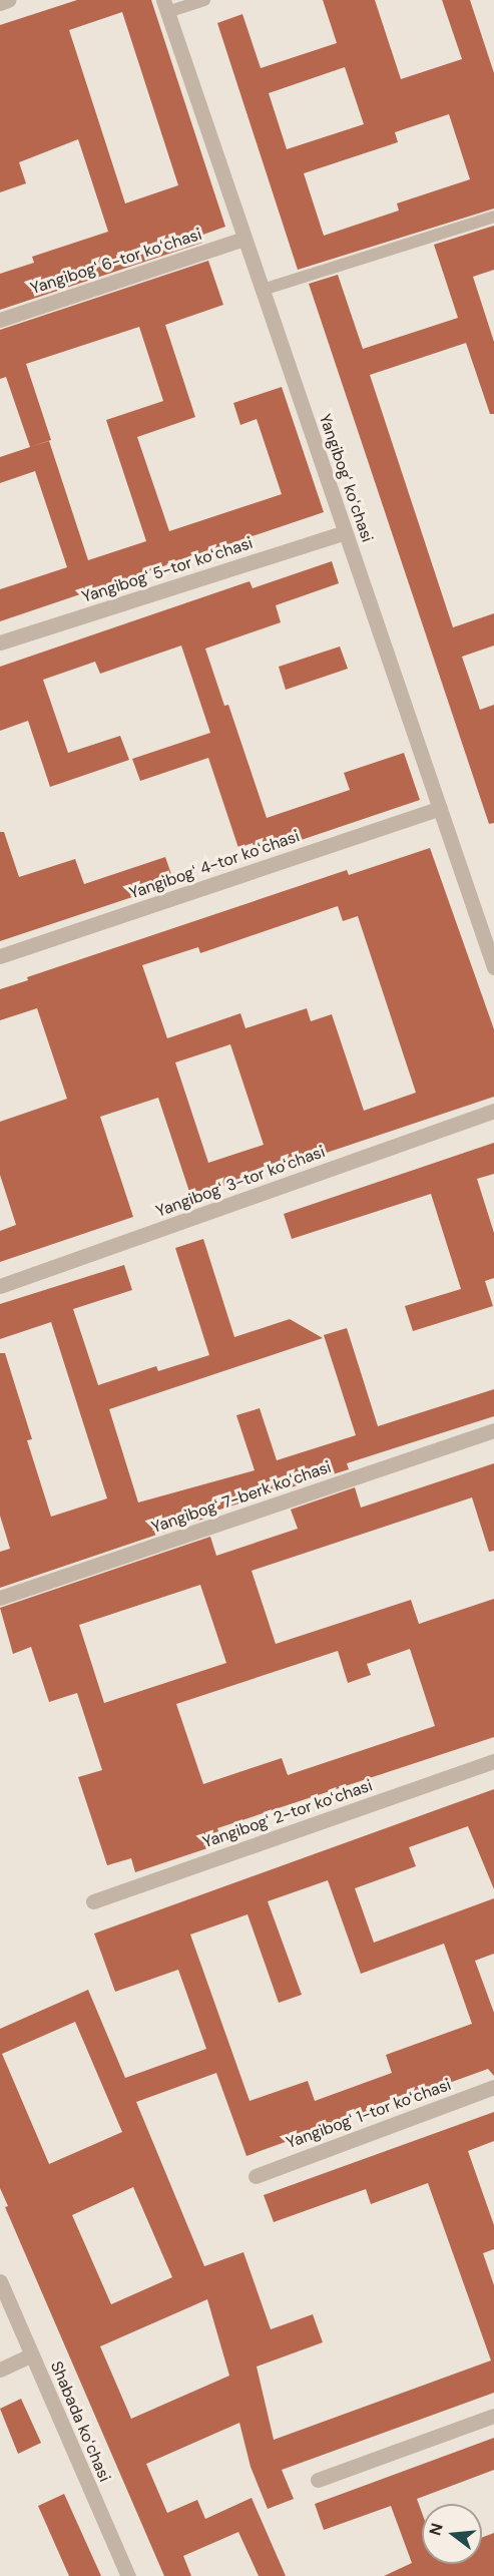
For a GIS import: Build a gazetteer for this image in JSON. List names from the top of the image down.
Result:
{
  "streets": {
    "street": [
      "Yangibogʻ 6-tor koʻchasi",
      "Yangibogʻ koʻchasi",
      "Yangibogʻ 5-tor koʻchasi",
      "Yangibogʻ 4-tor koʻchasi",
      "Yangibogʻ 3-tor koʻchasi",
      "Yangibogʻ 7-berk koʻchasi",
      "Yangibogʻ 2-tor koʻchasi",
      "Yangibogʻ 1-tor koʻchasi",
      "Shabada koʻchasi"
    ]
  },
  "crossings": [
    ["Yangibogʻ 6-tor koʻchasi", "Yangibogʻ koʻchasi"],
    ["Yangibogʻ koʻchasi", "Yangibogʻ 5-tor koʻchasi"],
    ["Yangibogʻ koʻchasi", "Yangibogʻ 4-tor koʻchasi"]
  ],
  "north": "left"
}
